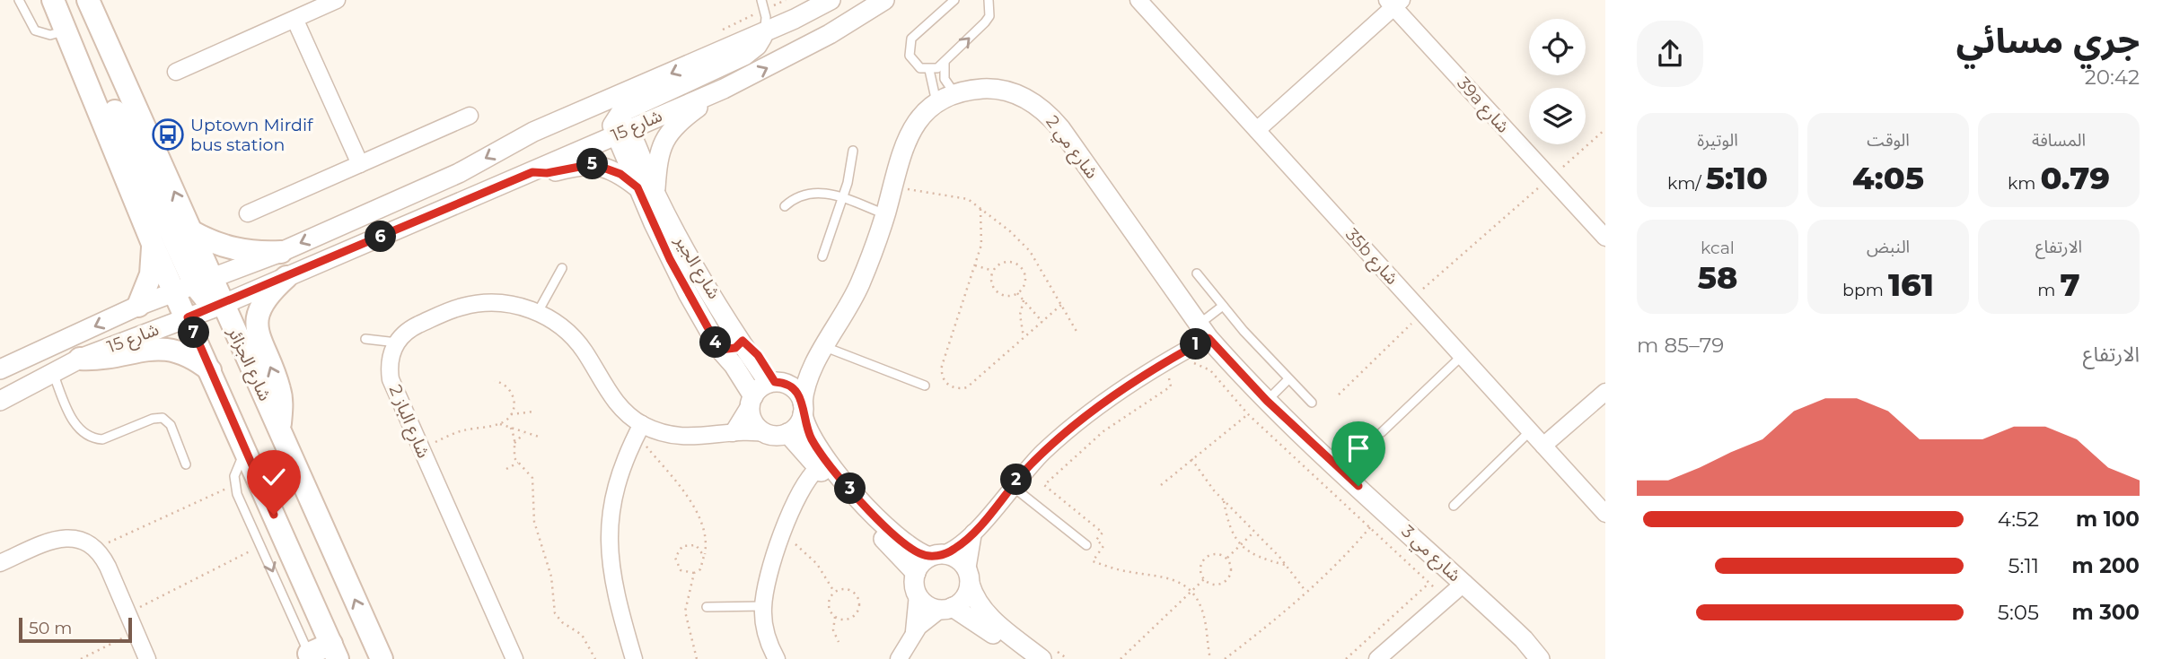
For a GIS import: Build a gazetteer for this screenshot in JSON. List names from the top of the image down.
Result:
{
  "streets": {
    "main road": ["شارع الجزائر"],
    "street": [
      "39a شارع",
      "شارع 15",
      "شارع مي 2",
      "35b شارع",
      "شارع الجير",
      "شارع الباز 2",
      "شارع مي 3"
    ]
  },
  "crossings": [
    ["شارع 15", "شارع الجير"],
    ["شارع 15", "شارع الجزائر"],
    ["شارع مي 2", "شارع الجير"],
    ["شارع مي 2", "شارع مي 3"]
  ],
  "places": {
    "bus stop": ["Uptown Mirdif bus station"]
  },
  "scale_bar": "50 m",
  "page": {
    "heading": ["جري مسائي", "20:42"],
    "stats": [
      ["المسافة", "0.79 km"],
      ["الوقت", "4:05"],
      ["الوتيرة", "5:10 /km"],
      ["الارتفاع", "7 m"],
      ["النبض", "161 bpm"],
      ["kcal", "58"]
    ],
    "pins": [
      "5",
      "6",
      "7",
      "4",
      "1",
      "2",
      "3"
    ],
    "chart": ["الارتفاع", "79–85 m"],
    "list": [
      {
        "name": "100 m",
        "note": "4:52"
      },
      {
        "name": "200 m",
        "note": "5:11"
      },
      {
        "name": "300 m",
        "note": "5:05"
      }
    ],
    "scale": "50 m"
  }
}
